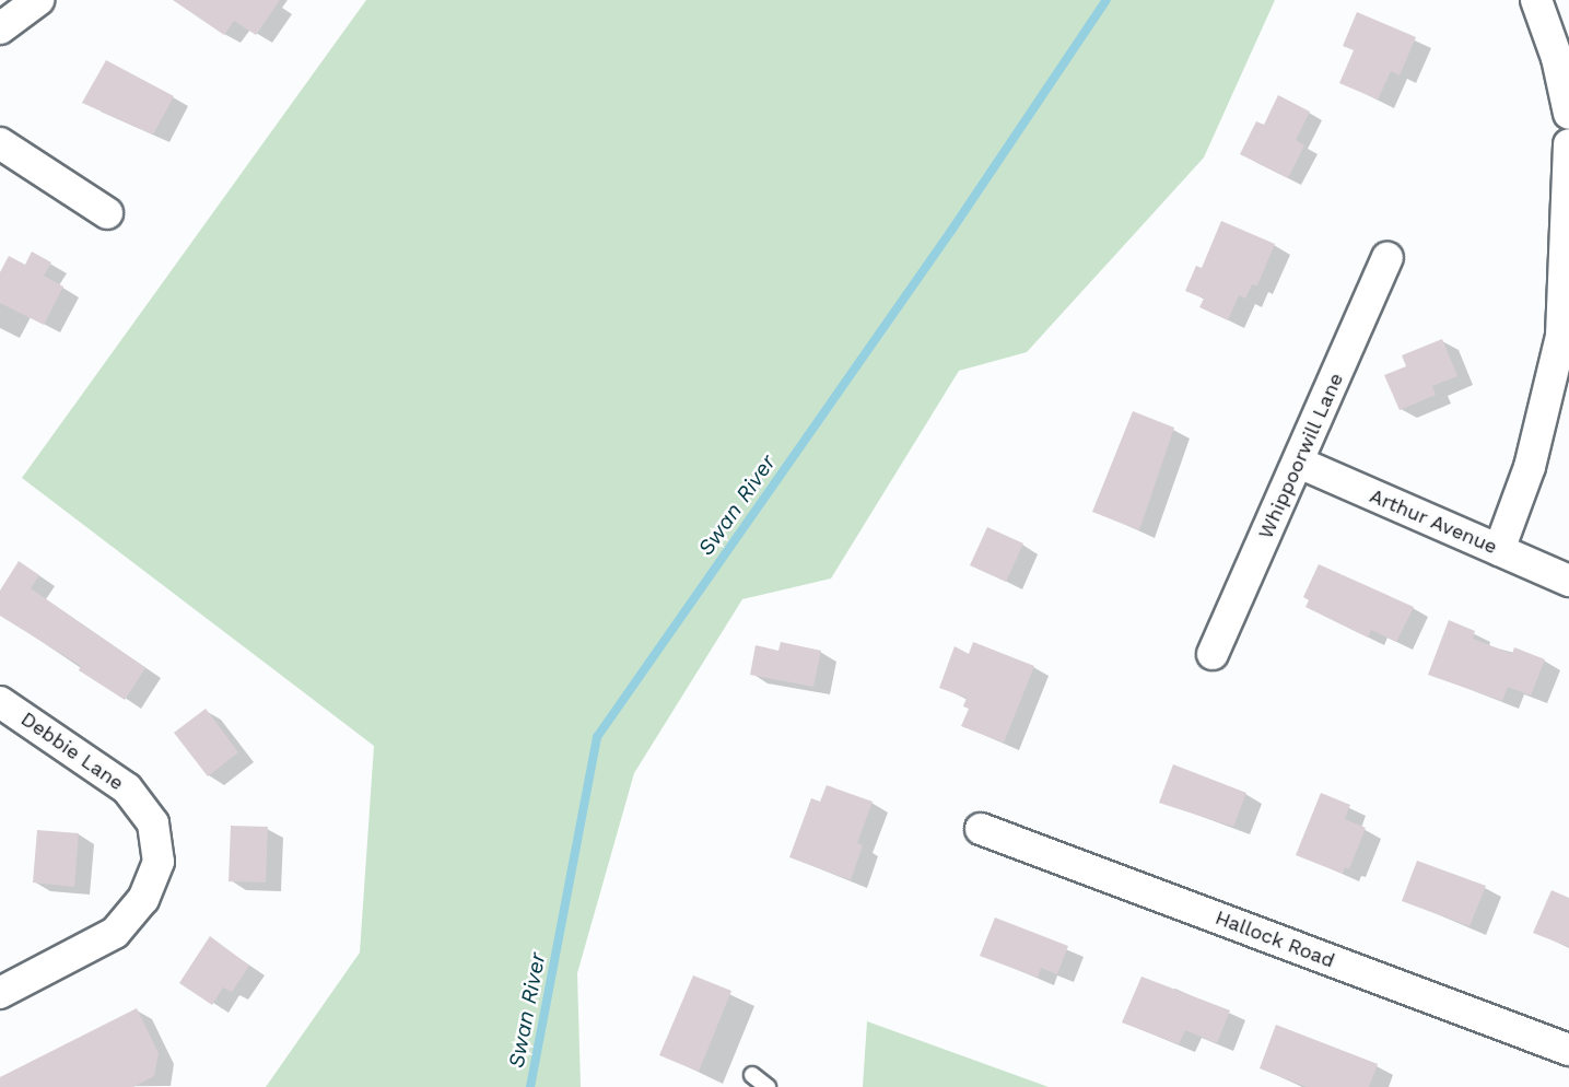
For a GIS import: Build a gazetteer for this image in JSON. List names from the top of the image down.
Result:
{
  "streets": {
    "street": [
      "Whippoorwill Lane",
      "Arthur Avenue",
      "Debbie Lane",
      "Hallock Road"
    ]
  },
  "crossings": [
    ["Whippoorwill Lane", "Arthur Avenue"]
  ],
  "water": ["Swan River"]
}
